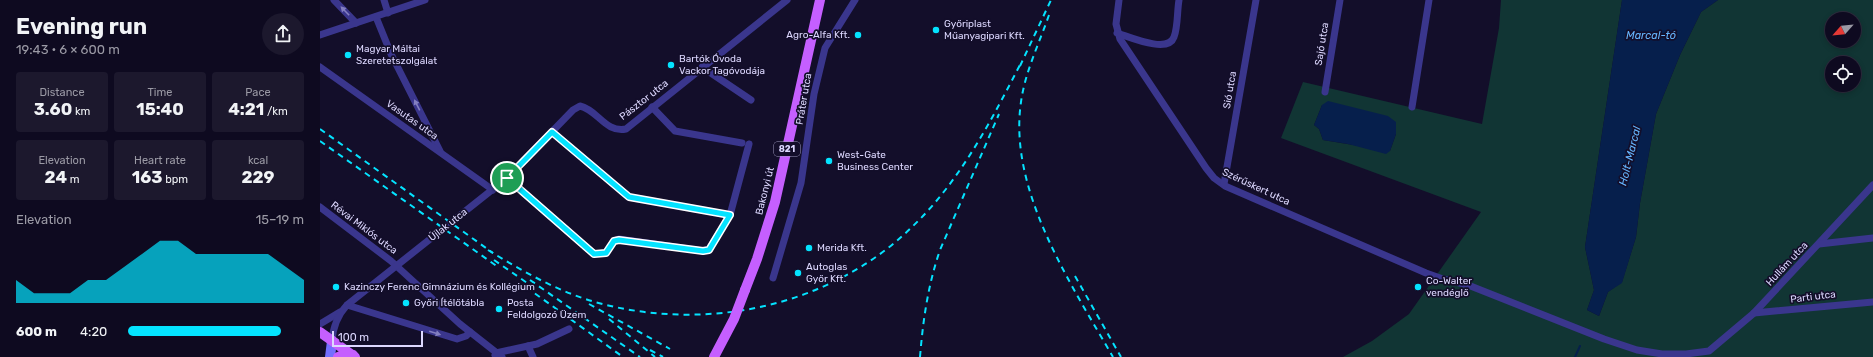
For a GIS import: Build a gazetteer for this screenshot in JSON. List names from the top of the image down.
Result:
{
  "streets": {
    "main road": ["821", "Bakonyi út"],
    "street": [
      "Sajó utca",
      "Sió utca",
      "Práter utca",
      "Pásztor utca",
      "Vasutas utca",
      "Szérűskert utca",
      "Újlak utca",
      "Révai Miklós utca",
      "Hullám utca",
      "Parti utca"
    ]
  },
  "crossings": [
    ["Sió utca", "Szérűskert utca"],
    ["Pásztor utca", "Újlak utca"],
    ["Vasutas utca", "Újlak utca"],
    ["Szérűskert utca", "Hullám utca"],
    ["Újlak utca", "Révai Miklós utca"],
    ["Hullám utca", "Parti utca"]
  ],
  "water": ["Marcal-tó", "Holt-Marcal"],
  "places": [
    "Győriplast Műanyagipari Kft.",
    "Agro-Alfa Kft.",
    "Magyar Máltai Szeretetszolgálat",
    "Bartók Óvoda Vackor Tagóvodája",
    "West-Gate Business Center",
    "Merida Kft.",
    "Autoglas Győr Kft.",
    "Kazinczy Ferenc Gimnázium és Kollégium",
    "Co-Walter vendéglő",
    "Győri Ítélőtábla",
    "Posta Feldolgozó Üzem"
  ],
  "scale_bar": "100 m",
  "north": "bottom left",
  "page": {
    "heading": ["Evening run", "19:43 · 6 × 600 m"],
    "stats": [
      ["Distance", "3.60 km"],
      ["Time", "15:40"],
      ["Pace", "4:21 /km"],
      ["Elevation", "24 m"],
      ["Heart rate", "163 bpm"],
      ["kcal", "229"]
    ],
    "chart": ["Elevation", "15–19 m"],
    "list": [
      {
        "name": "600 m",
        "note": "4:20"
      }
    ],
    "scale": "100 m"
  }
}
